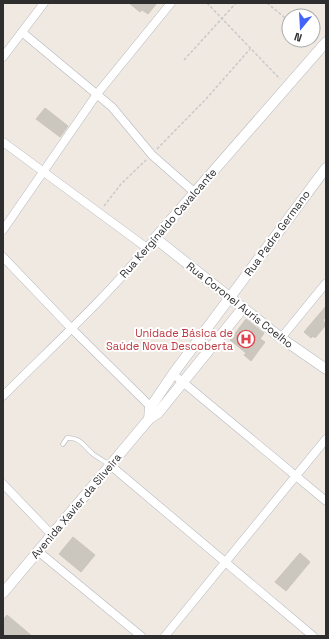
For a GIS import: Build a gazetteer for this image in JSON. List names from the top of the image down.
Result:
{
  "streets": {
    "street": [
      "Rua Kerginaldo Cavalcante",
      "Rua Padre Germano",
      "Rua Coronel Auris Coelho",
      "Avenida Xavier da Silveira"
    ]
  },
  "crossings": [
    ["Rua Kerginaldo Cavalcante", "Rua Coronel Auris Coelho"],
    ["Rua Padre Germano", "Rua Coronel Auris Coelho"],
    ["Rua Padre Germano", "Avenida Xavier da Silveira"],
    ["Rua Coronel Auris Coelho", "Avenida Xavier da Silveira"]
  ],
  "places": {
    "hospital": ["Unidade Básica de Saúde Nova Descoberta"]
  },
  "north": "bottom"
}
